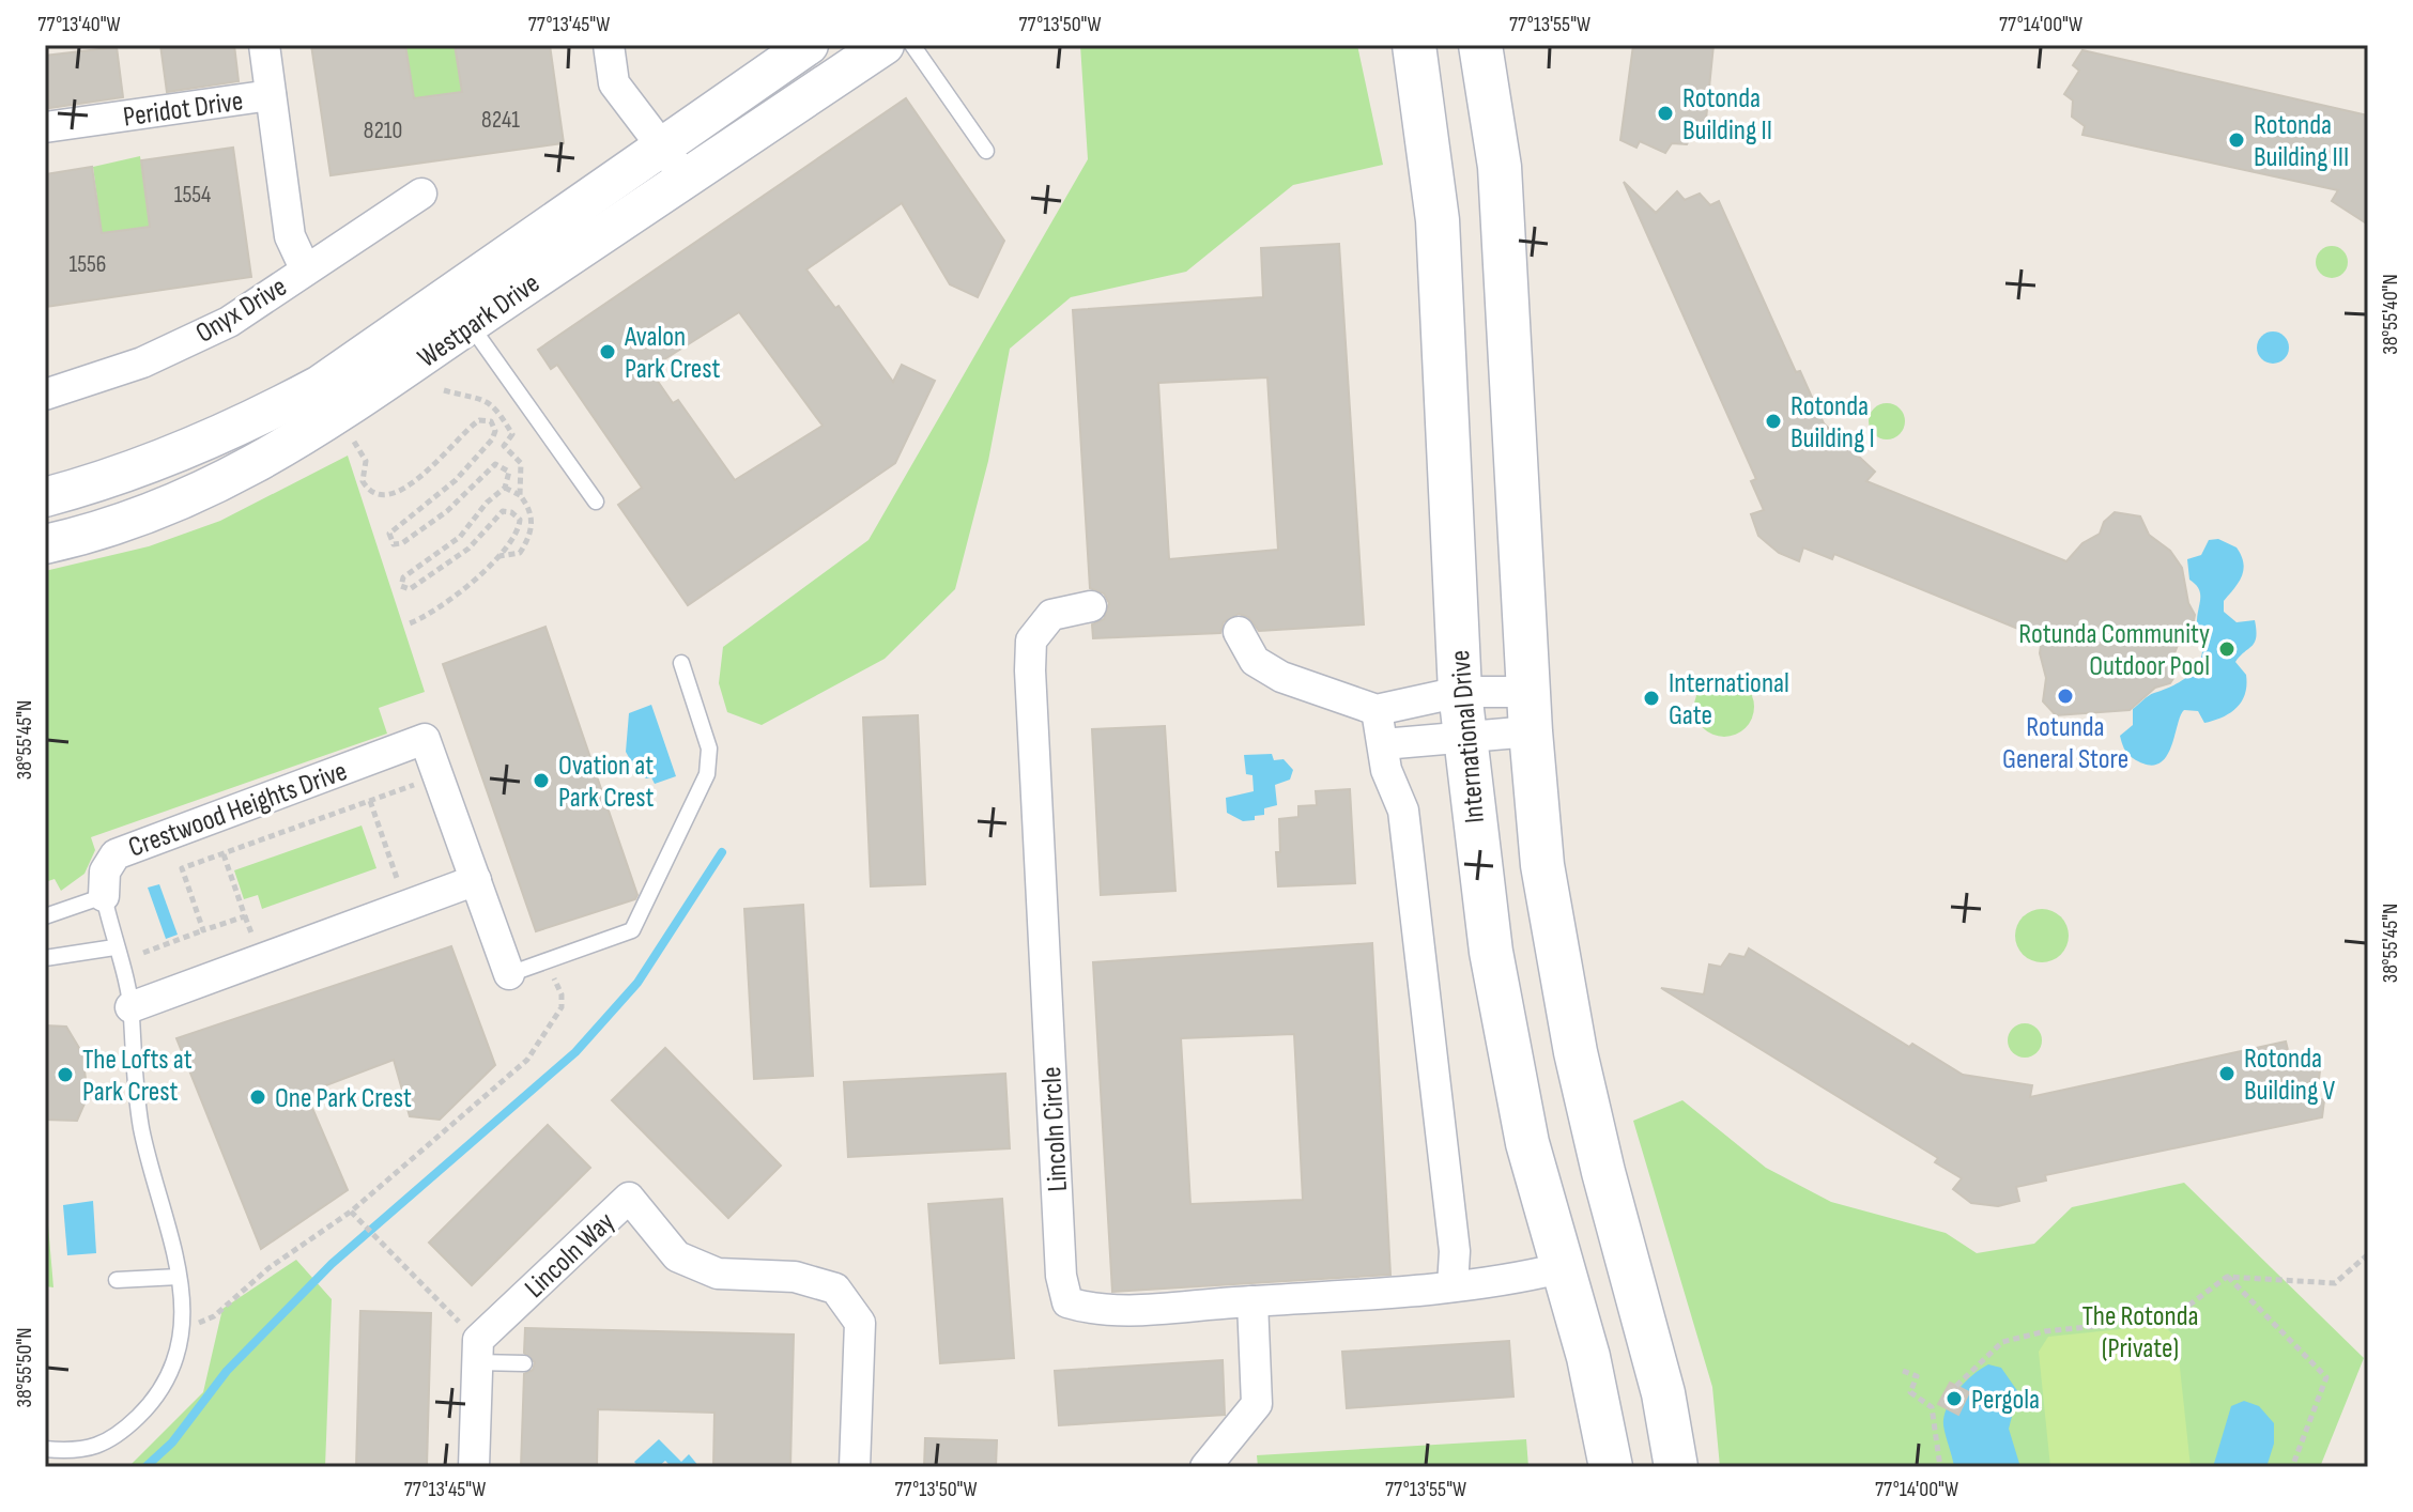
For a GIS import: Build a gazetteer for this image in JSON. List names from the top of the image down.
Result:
{
  "streets": {
    "main road": ["International Drive"],
    "street": [
      "Peridot Drive",
      "Onyx Drive",
      "Westpark Drive",
      "Crestwood Heights Drive",
      "Lincoln Circle",
      "Lincoln Way"
    ]
  },
  "crossings": [
    ["Peridot Drive", "Onyx Drive"],
    ["International Drive", "Lincoln Circle"]
  ],
  "parks": ["The Rotonda (Private)"],
  "places": [
    "Rotonda Building II",
    "Rotonda Building III",
    "Avalon Park Crest",
    "Rotonda Building I",
    "Rotunda Community Outdoor Pool",
    "Rotunda General Store",
    "International Gate",
    "Ovation at Park Crest",
    "Rotonda Building V",
    "The Lofts at Park Crest",
    "One Park Crest",
    "Pergola"
  ],
  "house_numbers": [
    "8241",
    "8210",
    "1554",
    "1556"
  ],
  "coordinates": [
    "77°13'40\"W",
    "77°13'45\"W",
    "77°13'50\"W",
    "77°13'55\"W",
    "77°14'00\"W",
    "38°55'40\"N",
    "38°55'45\"N",
    "38°55'50\"N"
  ]
}
